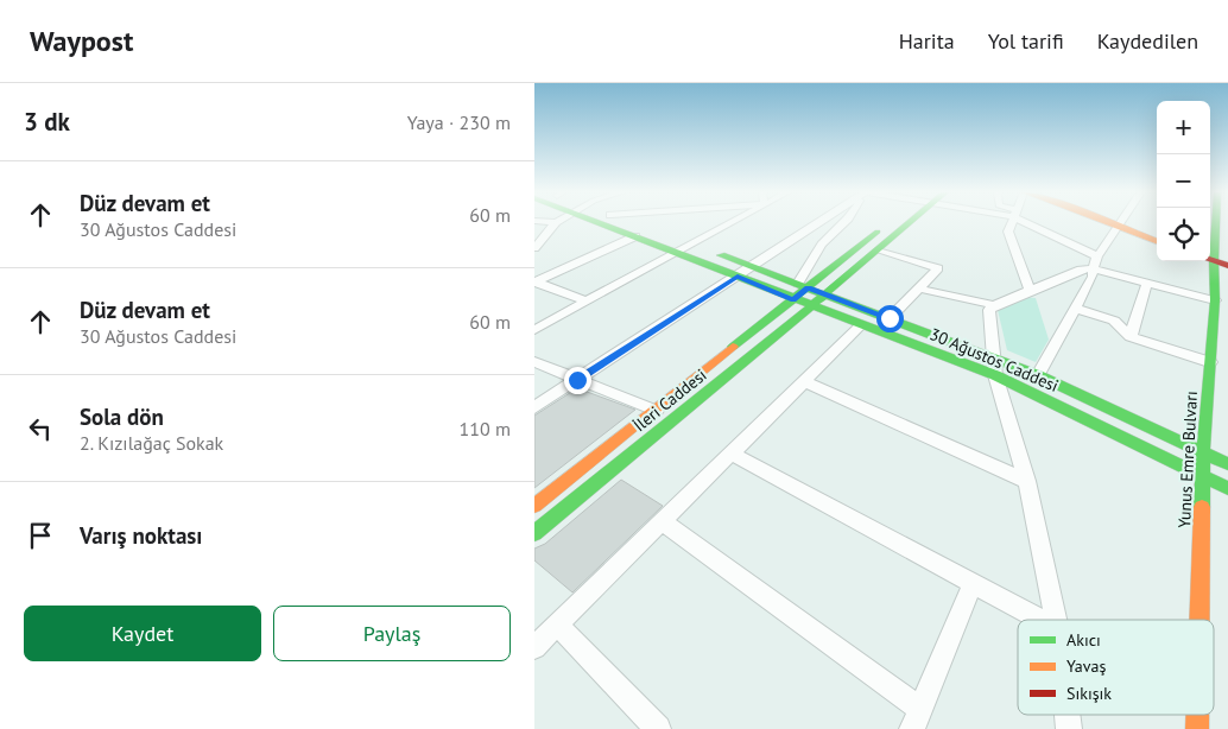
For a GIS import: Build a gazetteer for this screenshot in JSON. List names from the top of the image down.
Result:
{
  "streets": {
    "main road": ["30 Ağustos Caddesi", "İleri Caddesi", "Yunus Emre Bulvarı"]
  },
  "crossings": [
    ["30 Ağustos Caddesi", "İleri Caddesi"],
    ["30 Ağustos Caddesi", "Yunus Emre Bulvarı"]
  ],
  "legend": ["Akıcı", "Yavaş", "Sıkışık"],
  "page": {
    "header": "Waypost",
    "nav": ["Harita", "Yol tarifi", "Kaydedilen"],
    "heading": ["3 dk", "Yaya · 230 m"],
    "map_buttons": ["+", "−"],
    "list": [
      ["Düz devam et", "30 Ağustos Caddesi", "60 m"],
      ["Düz devam et", "30 Ağustos Caddesi", "60 m"],
      ["Sola dön", "2. Kızılağaç Sokak", "110 m"],
      "Varış noktası"
    ],
    "buttons": ["Kaydet", "Paylaş"]
  }
}
